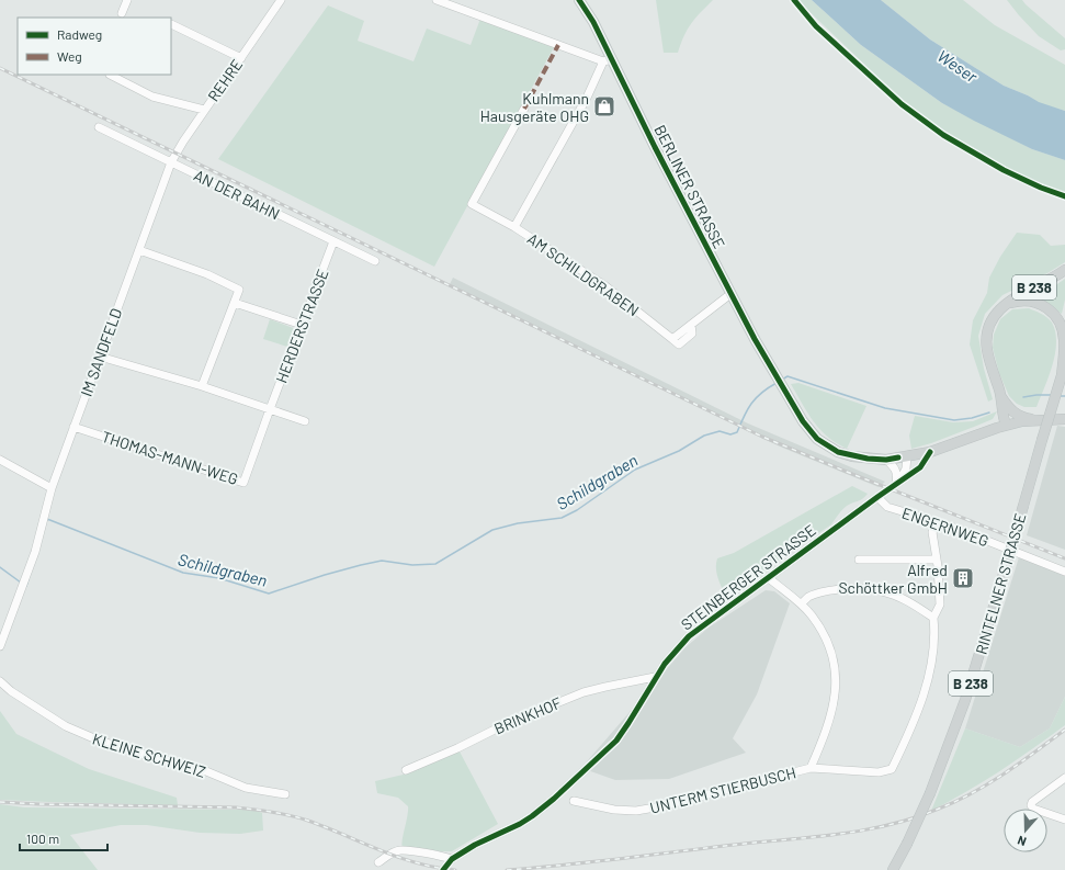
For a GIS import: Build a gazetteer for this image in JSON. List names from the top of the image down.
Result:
{
  "streets": {
    "main road": ["BERLINER STRASSE", "B 238", "RINTELNER STRASSE"],
    "street": [
      "REHRE",
      "AN DER BAHN",
      "AM SCHILDGRABEN",
      "HERDERSTRASSE",
      "IM SANDFELD",
      "THOMAS-MANN-WEG",
      "ENGERNWEG",
      "STEINBERGER STRASSE",
      "BRINKHOF",
      "KLEINE SCHWEIZ",
      "UNTERM STIERBUSCH"
    ]
  },
  "crossings": [
    ["REHRE", "AN DER BAHN"],
    ["REHRE", "IM SANDFELD"],
    ["BERLINER STRASSE", "AM SCHILDGRABEN"],
    ["BERLINER STRASSE", "B 238"],
    ["BERLINER STRASSE", "STEINBERGER STRASSE"],
    ["AN DER BAHN", "HERDERSTRASSE"],
    ["AN DER BAHN", "IM SANDFELD"],
    ["B 238", "RINTELNER STRASSE"],
    ["HERDERSTRASSE", "THOMAS-MANN-WEG"],
    ["IM SANDFELD", "THOMAS-MANN-WEG"],
    ["ENGERNWEG", "STEINBERGER STRASSE"],
    ["STEINBERGER STRASSE", "BRINKHOF"],
    ["STEINBERGER STRASSE", "UNTERM STIERBUSCH"]
  ],
  "water": ["Weser", "Schildgraben"],
  "places": {
    "shop": ["Kuhlmann Hausgeräte OHG"],
    "building": ["Alfred Schöttker GmbH"]
  },
  "legend": ["Radweg", "Weg"],
  "scale_bar": "100 m",
  "north": "bottom"
}
